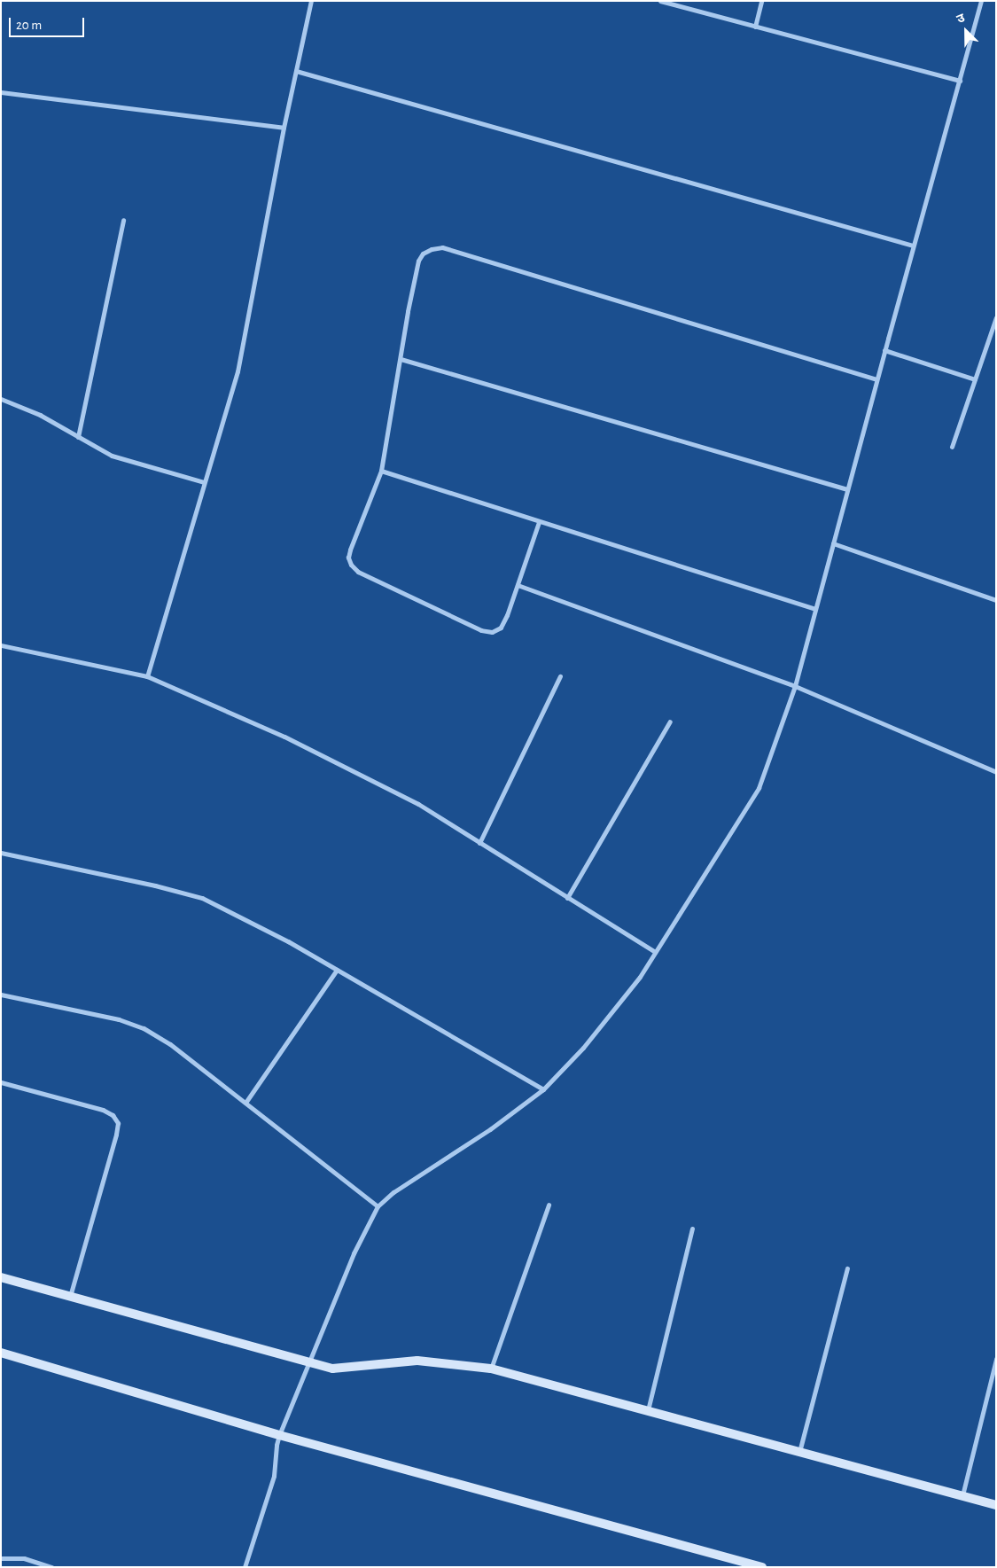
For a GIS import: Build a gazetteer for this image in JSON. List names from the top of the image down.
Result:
{
  "scale_bar": "20 m",
  "north": "top left"
}
